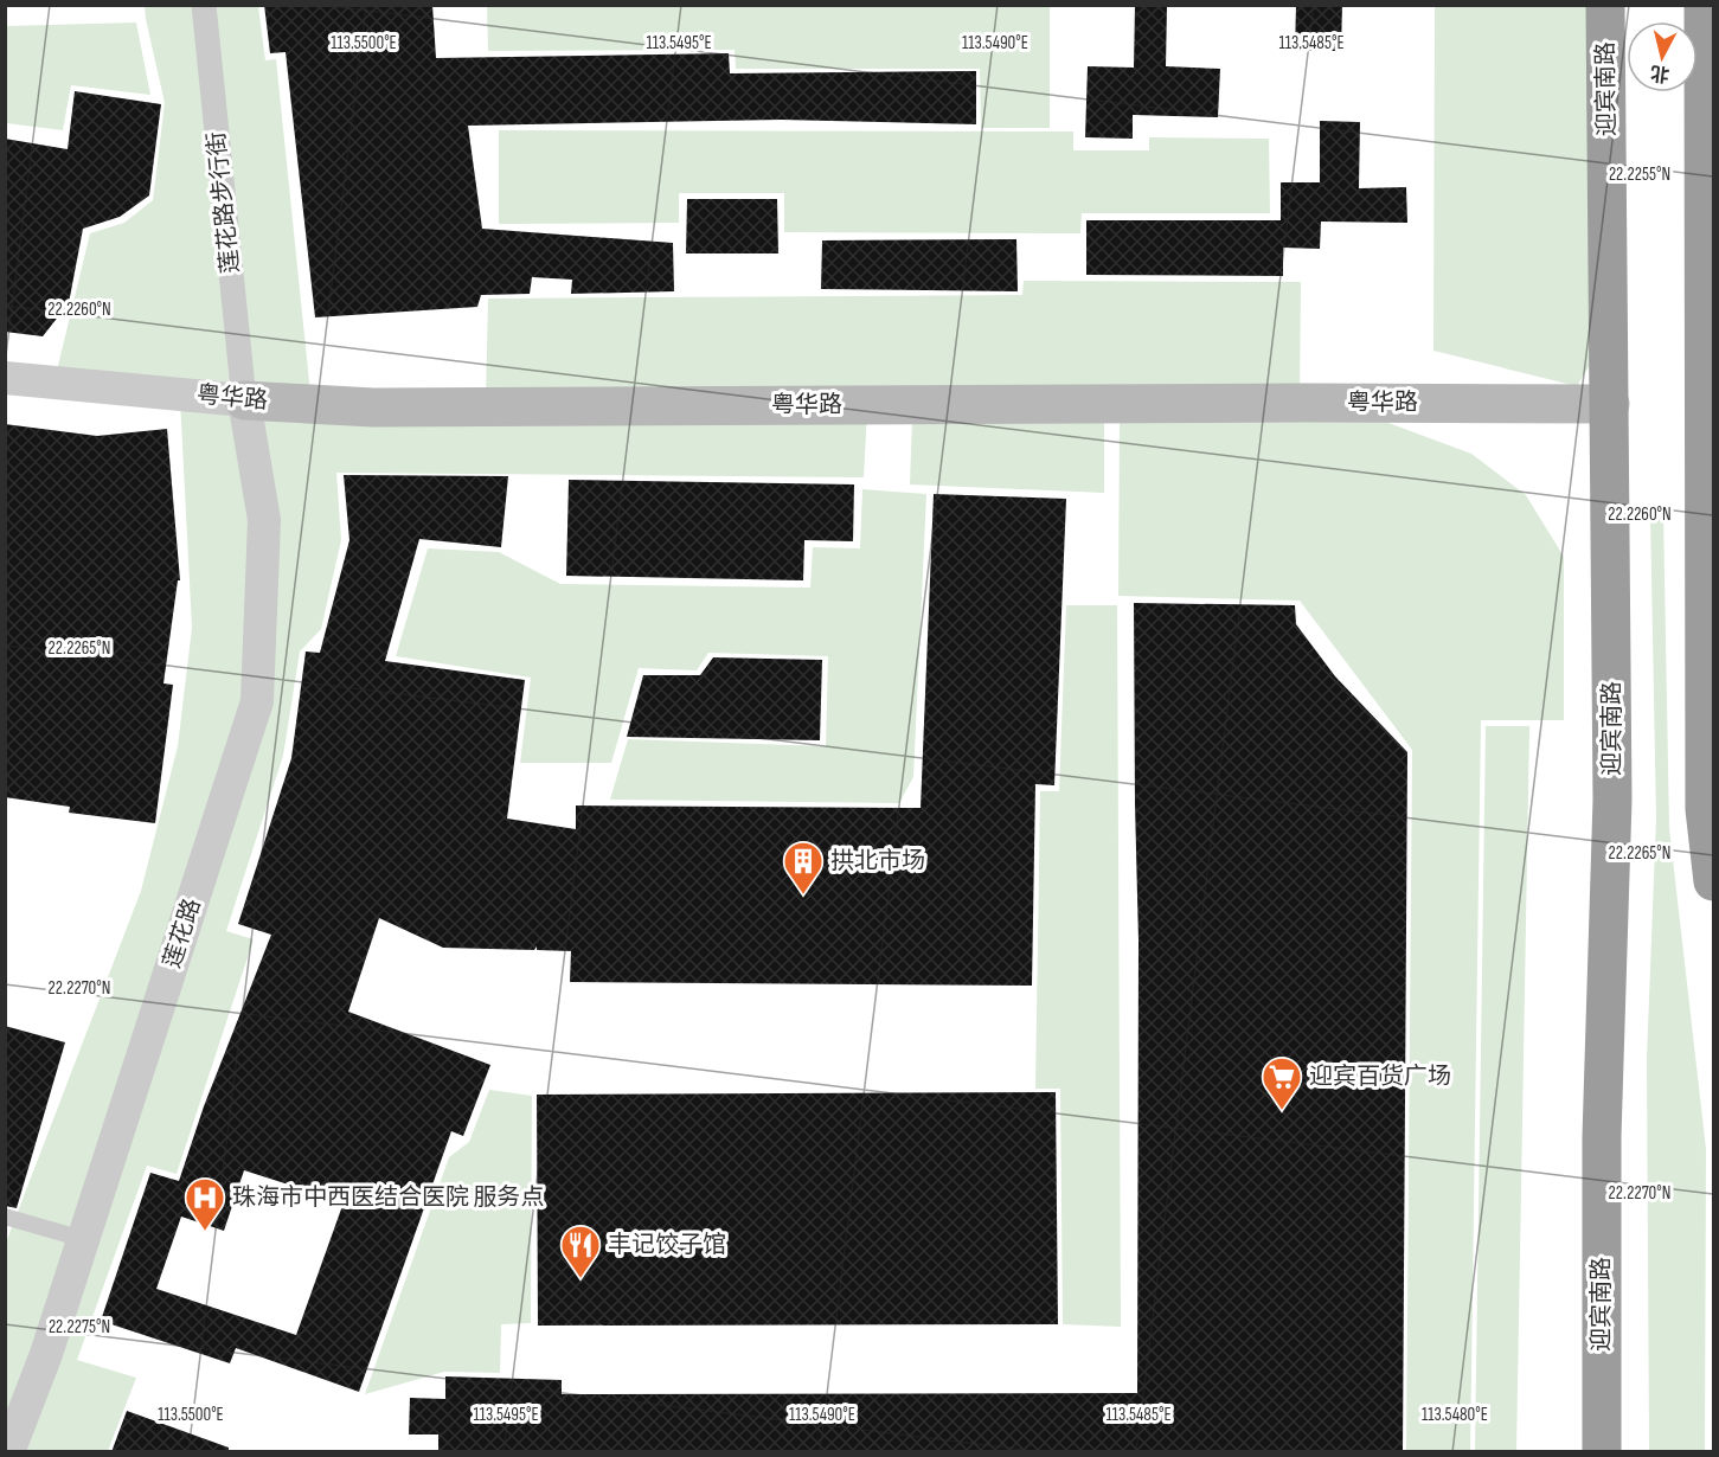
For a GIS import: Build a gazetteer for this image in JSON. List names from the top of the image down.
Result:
{
  "streets": {
    "highway": ["迎宾南路"],
    "main road": ["粤华路"],
    "street": ["莲花路步行街", "莲花路"]
  },
  "crossings": [
    ["迎宾南路", "粤华路"],
    ["莲花路步行街", "粤华路"],
    ["莲花路步行街", "莲花路"],
    ["粤华路", "莲花路"]
  ],
  "places": {
    "building": ["拱北市场"],
    "supermarket": ["迎宾百货广场"],
    "hospital": ["珠海市中西医结合医院 服务点"],
    "restaurant": ["丰记饺子馆"]
  },
  "north": "bottom",
  "coordinates": [
    "113.5500°E",
    "113.5495°E",
    "113.5490°E",
    "113.5485°E",
    "22.2255°N",
    "22.2260°N",
    "22.2265°N",
    "22.2270°N",
    "22.2275°N",
    "113.5480°E"
  ]
}
